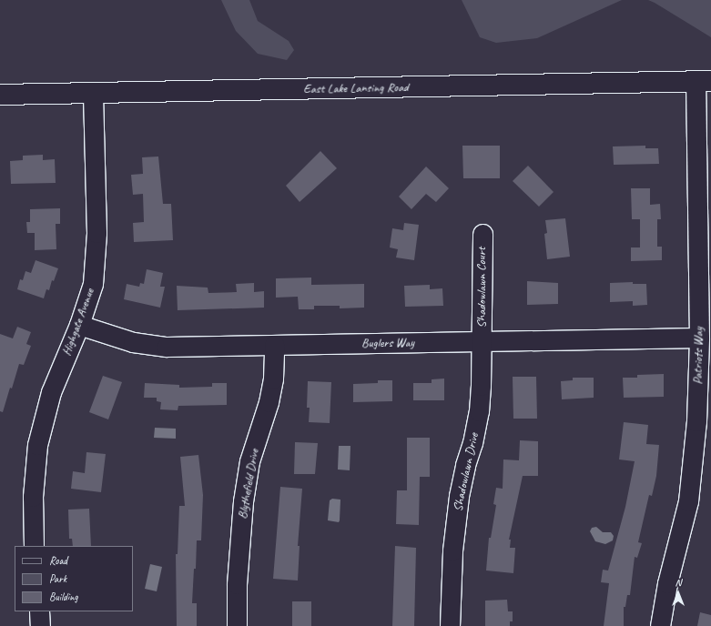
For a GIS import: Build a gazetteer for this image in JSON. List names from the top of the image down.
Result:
{
  "streets": {
    "main road": ["East Lake Lansing Road"],
    "street": [
      "Shadowlawn Court",
      "Highgate Avenue",
      "Buglers Way",
      "Patriots Way",
      "Shadowlawn Drive",
      "Blythefield Drive"
    ]
  },
  "crossings": [
    ["East Lake Lansing Road", "Highgate Avenue"],
    ["East Lake Lansing Road", "Patriots Way"],
    ["Shadowlawn Court", "Buglers Way"],
    ["Shadowlawn Court", "Shadowlawn Drive"],
    ["Highgate Avenue", "Buglers Way"],
    ["Buglers Way", "Patriots Way"],
    ["Buglers Way", "Shadowlawn Drive"],
    ["Buglers Way", "Blythefield Drive"]
  ],
  "legend": ["Road", "Park", "Building"],
  "north": "top"
}
